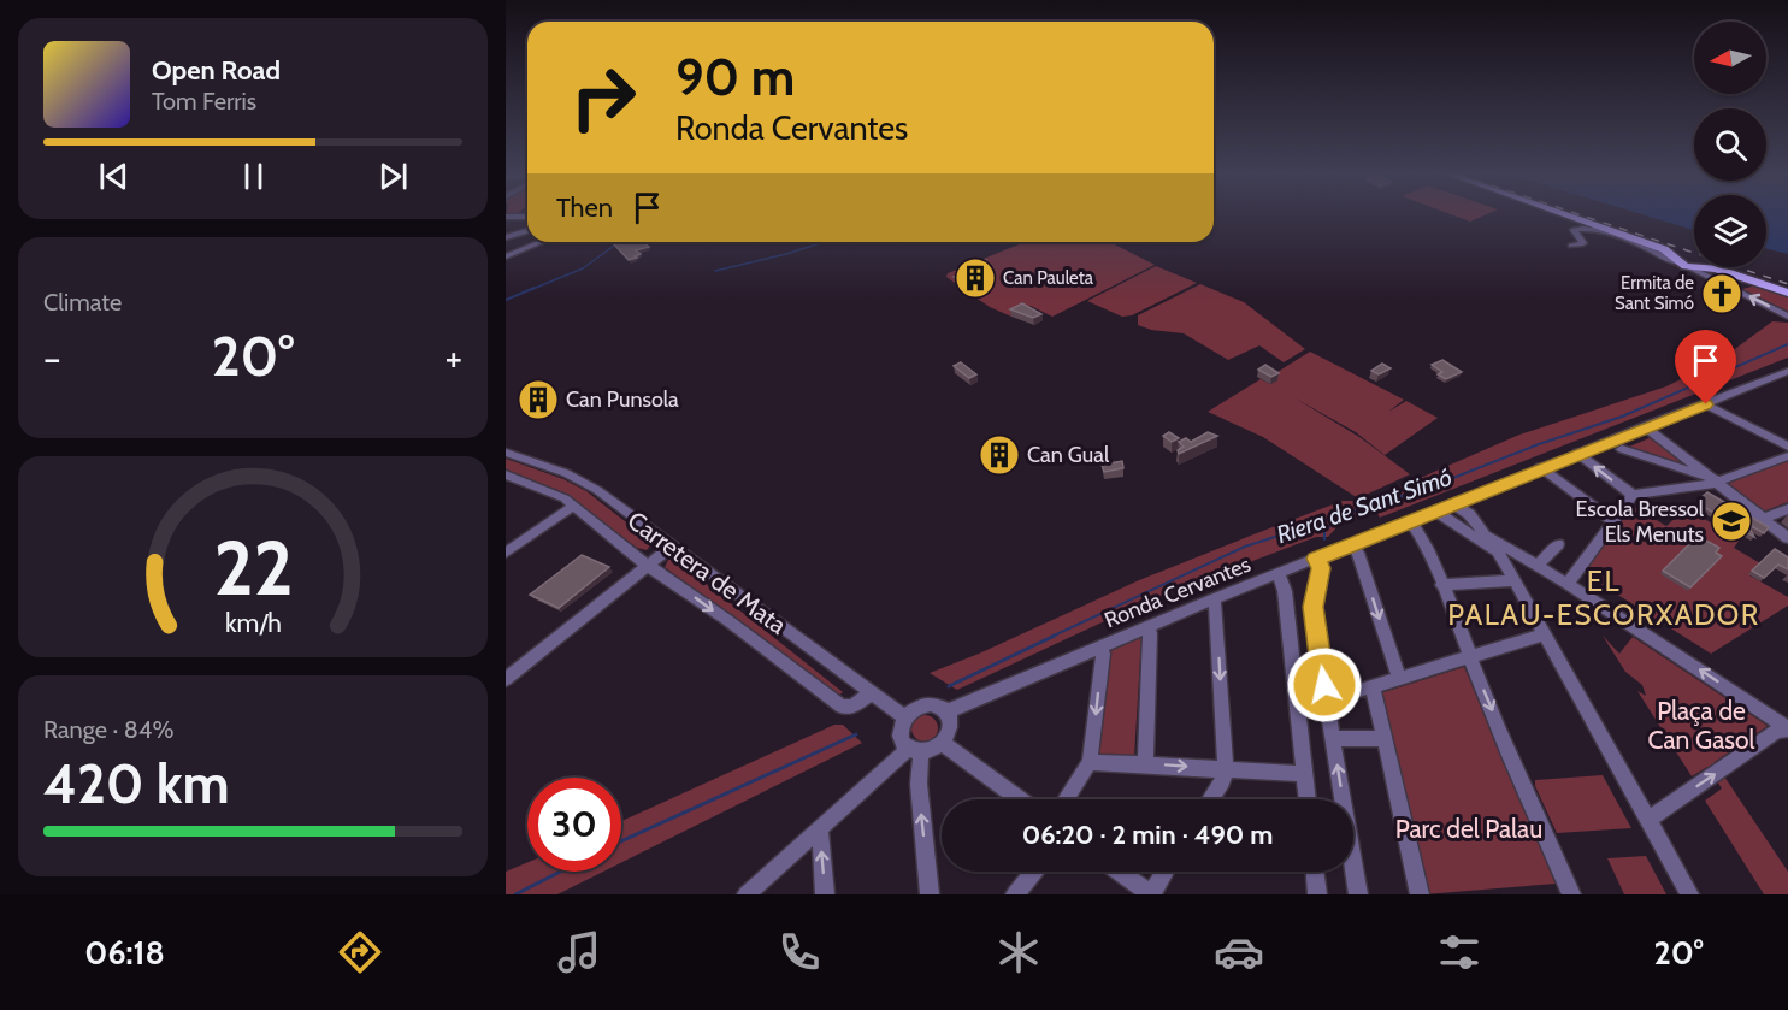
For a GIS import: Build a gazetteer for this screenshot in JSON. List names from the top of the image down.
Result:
{
  "streets": {
    "street": ["Carretera de Mata", "Ronda Cervantes"]
  },
  "crossings": [
    ["Carretera de Mata", "Ronda Cervantes"]
  ],
  "districts": ["EL PALAU-ESCORXADOR"],
  "water": ["Riera de Sant Simó"],
  "parks": ["Plaça de Can Gasol", "Parc del Palau"],
  "places": {
    "building": ["Can Pauleta", "Can Punsola", "Can Gual"],
    "church": ["Ermita de Sant Simó"],
    "school or university": ["Escola Bressol Els Menuts"]
  },
  "north": "left",
  "page": {
    "turn": ["90 m", "Ronda Cervantes"],
    "song": ["Open Road", "Tom Ferris"],
    "then": "Then",
    "tile": [
      "Climate",
      ["Range · 84%", "420 km"]
    ],
    "heat": ["−", "20°", "+"],
    "limit": "30",
    "trip": "06:20 · 2 min · 490 m",
    "tabs": ["06:18", "20°"],
    "gauge": ["22", "km/h"]
  }
}
